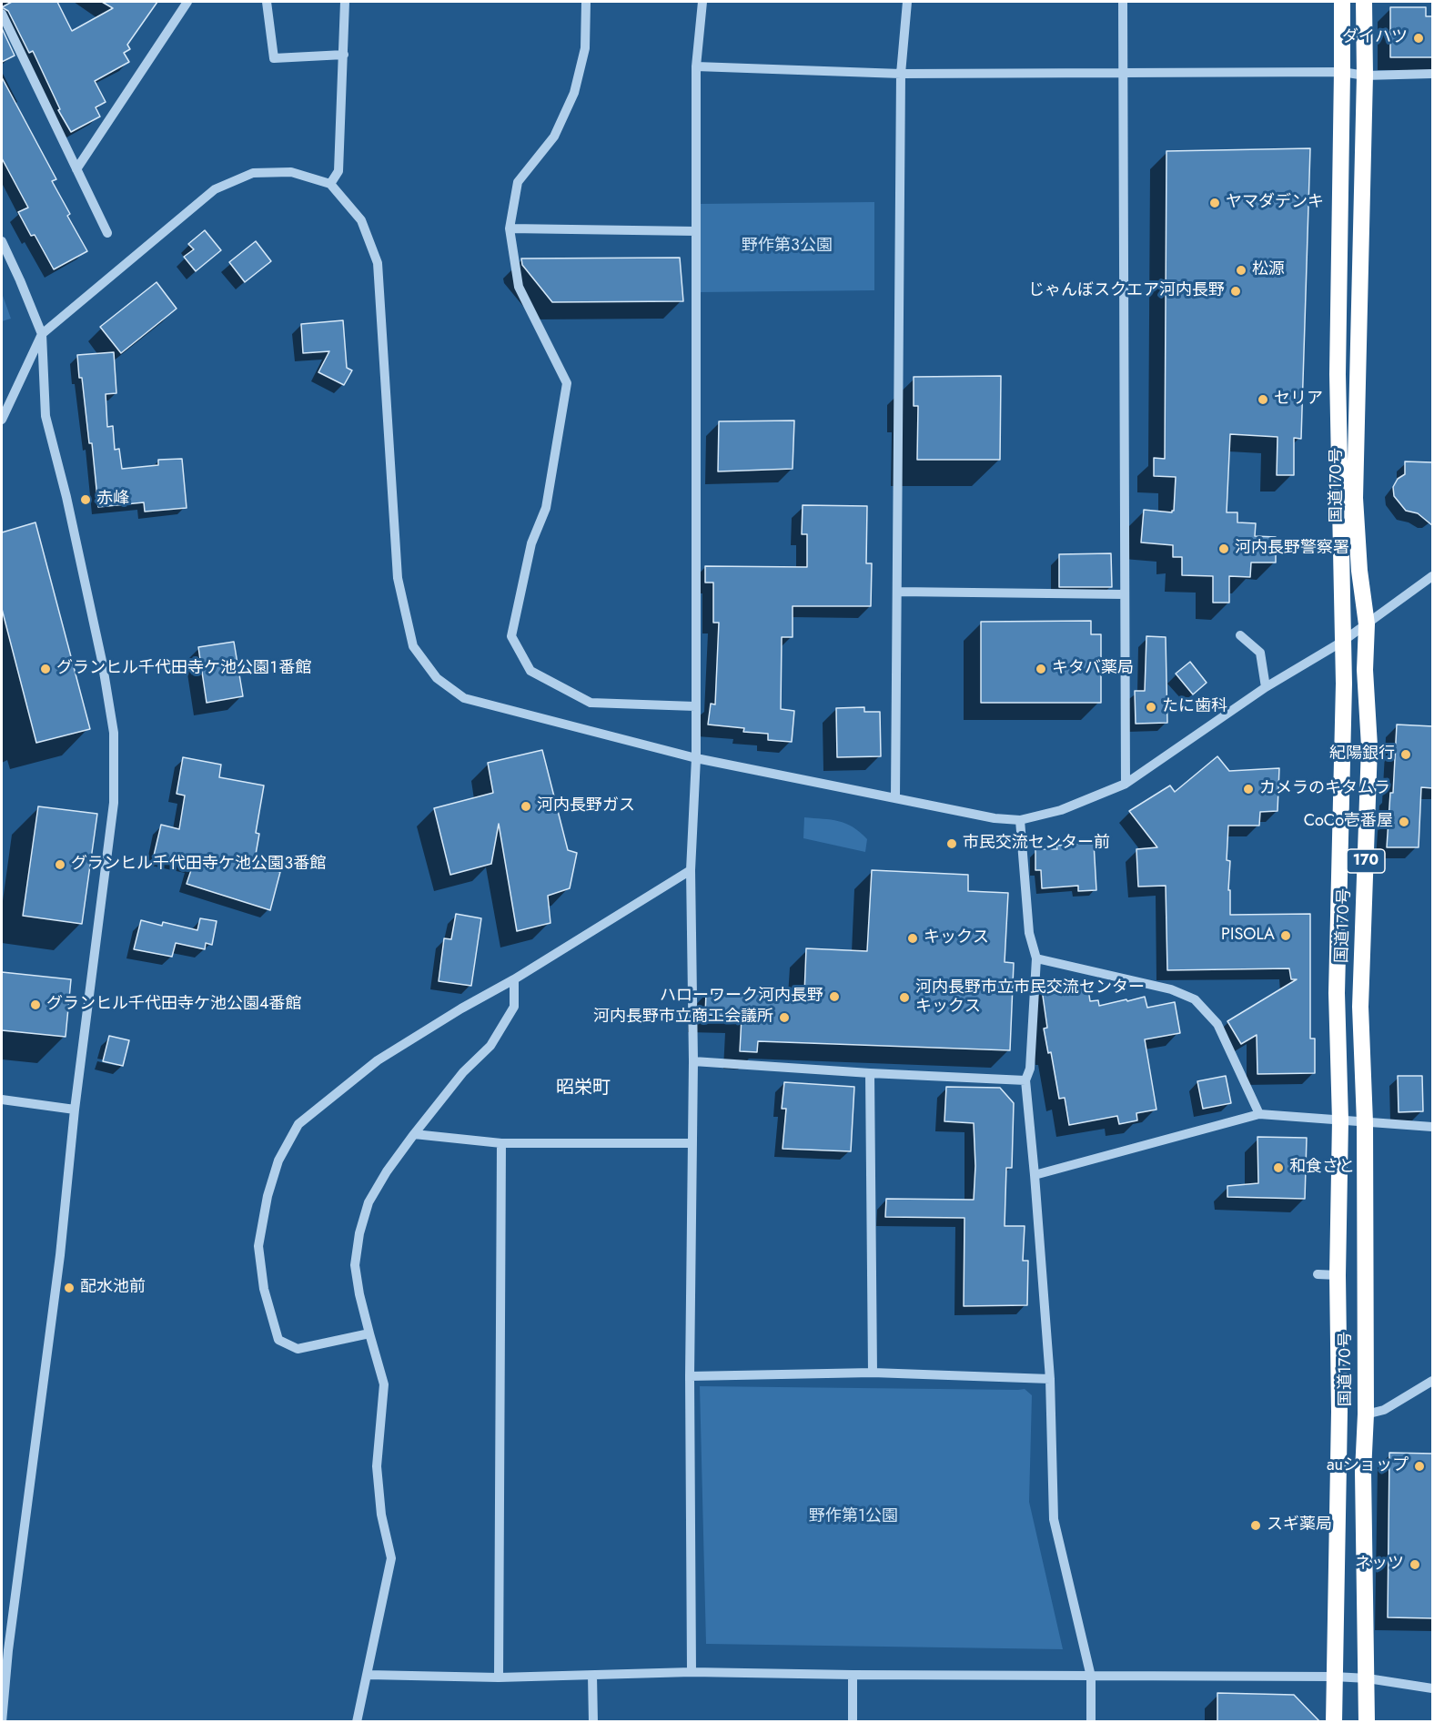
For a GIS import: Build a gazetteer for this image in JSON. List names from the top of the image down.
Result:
{
  "streets": {
    "highway": ["国道170号", "170"]
  },
  "districts": ["昭栄町"],
  "parks": ["野作第3公園", "野作第1公園"],
  "places": [
    "ダイハツ",
    "ヤマダデンキ",
    "松源",
    "じゃんぼスクエア河内長野",
    "セリア",
    "赤峰",
    "河内長野警察署",
    "グランヒル千代田寺ケ池公園１番館",
    "キタバ薬局",
    "たに歯科",
    "紀陽銀行",
    "カメラのキタムラ",
    "河内長野ガス",
    "CoCo壱番屋",
    "市民交流センター前",
    "グランヒル千代田寺ケ池公園３番館",
    "PISOLA",
    "キックス",
    "ハローワーク河内長野",
    "河内長野市立市民交流センター キックス",
    "グランヒル千代田寺ケ池公園４番館",
    "河内長野市立商工会議所",
    "和食さと",
    "配水池前",
    "auショップ",
    "スギ薬局",
    "ネッツ"
  ]
}
